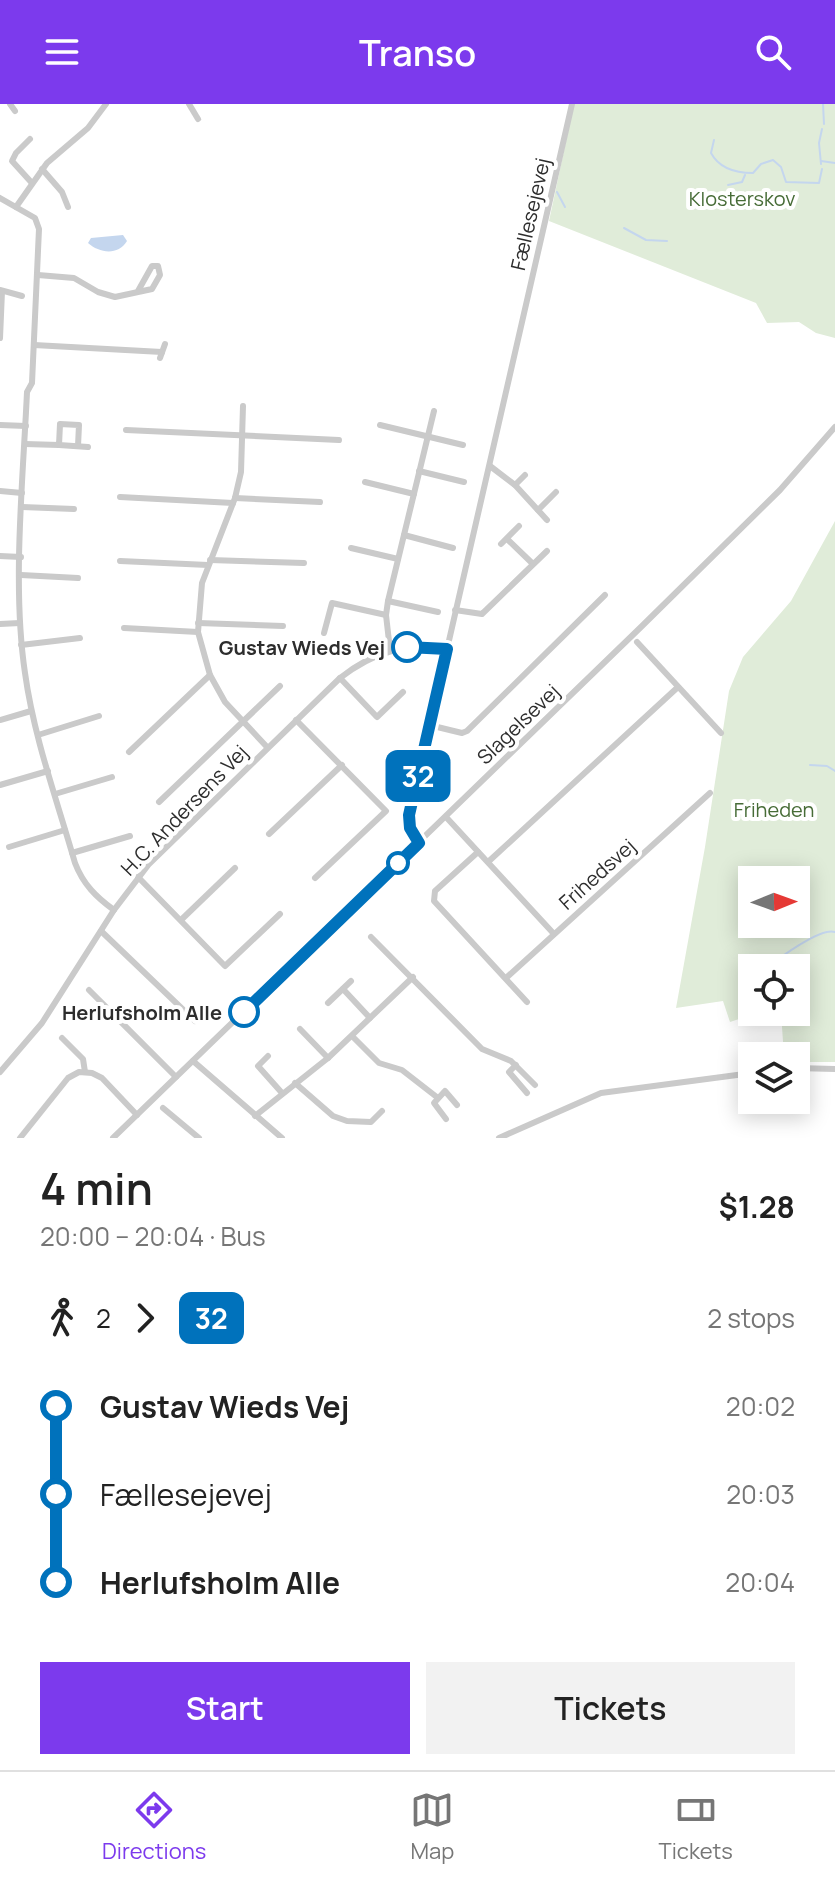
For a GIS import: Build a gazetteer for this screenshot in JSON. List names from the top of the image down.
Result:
{
  "streets": {
    "street": [
      "Fællesejevej",
      "Slagelsevej",
      "H.C. Andersens Vej",
      "Frihedsvej"
    ]
  },
  "crossings": [
    ["Fællesejevej", "Slagelsevej"],
    ["Fællesejevej", "H.C. Andersens Vej"]
  ],
  "parks": ["Klosterskov", "Friheden"],
  "places": ["Gustav Wieds Vej", "Herlufsholm Alle"],
  "lines": ["bus line 32"],
  "north": "right",
  "page": {
    "header": "Transo",
    "on_map": "32",
    "heading": ["4 min", "20:00 – 20:04 · Bus", "$1.28"],
    "legs": ["2", "32", "2 stops"],
    "list": [
      {
        "name": "Gustav Wieds Vej",
        "value": "20:02"
      },
      {
        "name": "Fællesejevej",
        "value": "20:03"
      },
      {
        "name": "Herlufsholm Alle",
        "value": "20:04"
      }
    ],
    "buttons": ["Start", "Tickets"],
    "tabs": ["Directions", "Map", "Tickets"]
  }
}
